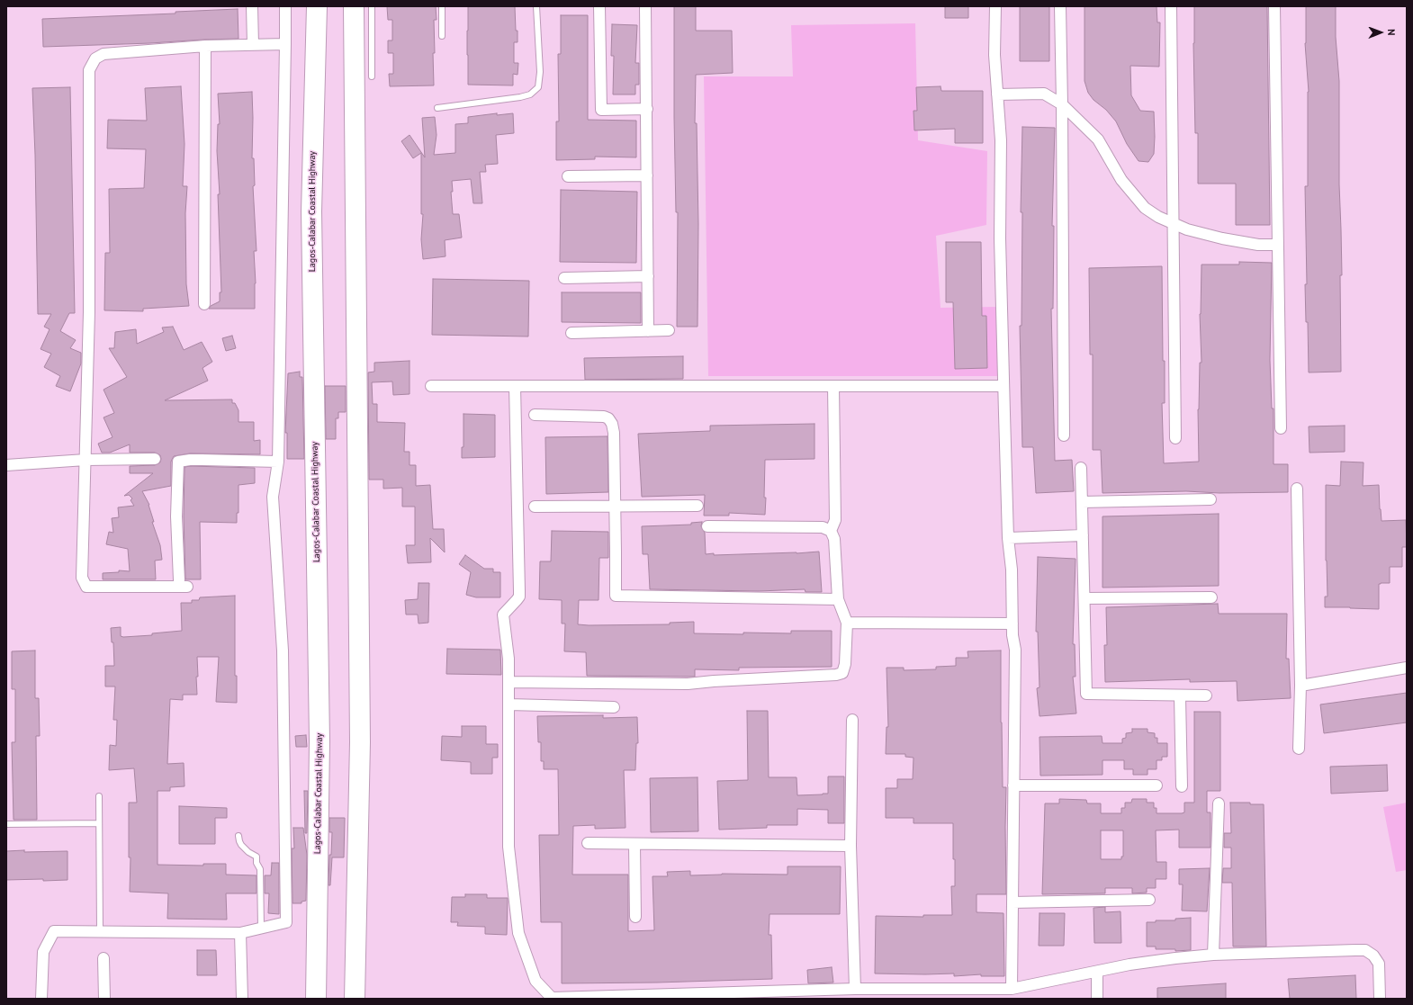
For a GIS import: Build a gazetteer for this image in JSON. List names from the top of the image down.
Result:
{
  "streets": {
    "highway": ["Lagos-Calabar Coastal Highway"]
  },
  "north": "right"
}
